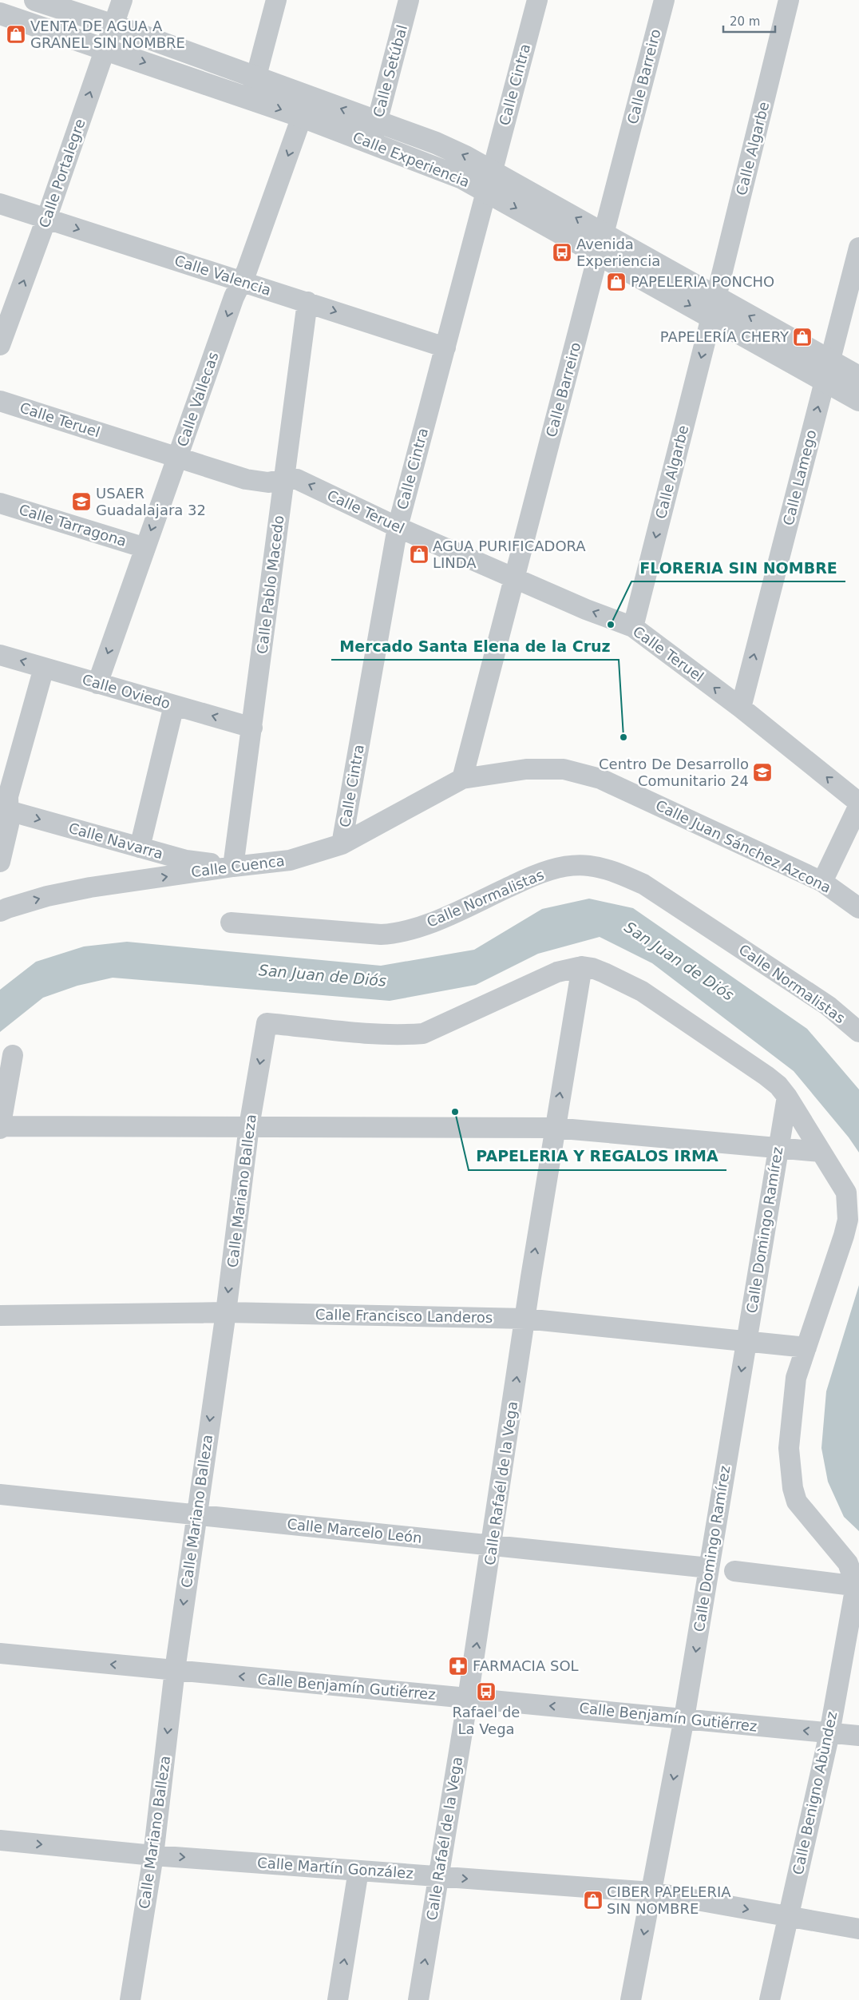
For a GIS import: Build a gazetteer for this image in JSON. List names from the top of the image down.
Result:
{
  "streets": {
    "street": [
      "Calle Setúbal",
      "Calle Barreiro",
      "Calle Cintra",
      "Calle Algarbe",
      "Calle Experiencia",
      "Calle Portalegre",
      "Calle Valencia",
      "Calle Vallecas",
      "Calle Teruel",
      "Calle Lamego",
      "Calle Tarragona",
      "Calle Pablo Macedo",
      "Calle Oviedo",
      "Calle Navarra",
      "Calle Juan Sánchez Azcona",
      "Calle Cuenca",
      "Calle Normalistas",
      "Calle Mariano Balleza",
      "Calle Domingo Ramírez",
      "Calle Francisco Landeros",
      "Calle Rafaél de la Vega",
      "Calle Marcelo León",
      "Calle Benjamín Gutiérrez",
      "Calle Benigno Abùndez",
      "Calle Martín González"
    ]
  },
  "crossings": [
    ["Calle Setúbal", "Calle Experiencia"],
    ["Calle Barreiro", "Calle Experiencia"],
    ["Calle Barreiro", "Calle Teruel"],
    ["Calle Barreiro", "Calle Juan Sánchez Azcona"],
    ["Calle Barreiro", "Calle Cuenca"],
    ["Calle Cintra", "Calle Experiencia"],
    ["Calle Cintra", "Calle Valencia"],
    ["Calle Cintra", "Calle Teruel"],
    ["Calle Cintra", "Calle Cuenca"],
    ["Calle Algarbe", "Calle Experiencia"],
    ["Calle Algarbe", "Calle Teruel"],
    ["Calle Experiencia", "Calle Portalegre"],
    ["Calle Experiencia", "Calle Vallecas"],
    ["Calle Experiencia", "Calle Lamego"],
    ["Calle Portalegre", "Calle Valencia"],
    ["Calle Valencia", "Calle Vallecas"],
    ["Calle Valencia", "Calle Pablo Macedo"],
    ["Calle Vallecas", "Calle Teruel"],
    ["Calle Vallecas", "Calle Tarragona"],
    ["Calle Vallecas", "Calle Oviedo"],
    ["Calle Teruel", "Calle Lamego"],
    ["Calle Teruel", "Calle Pablo Macedo"],
    ["Calle Pablo Macedo", "Calle Oviedo"],
    ["Calle Pablo Macedo", "Calle Navarra"],
    ["Calle Pablo Macedo", "Calle Cuenca"],
    ["Calle Navarra", "Calle Cuenca"],
    ["Calle Juan Sánchez Azcona", "Calle Cuenca"],
    ["Calle Mariano Balleza", "Calle Francisco Landeros"],
    ["Calle Mariano Balleza", "Calle Rafaél de la Vega"],
    ["Calle Mariano Balleza", "Calle Marcelo León"],
    ["Calle Mariano Balleza", "Calle Benjamín Gutiérrez"],
    ["Calle Mariano Balleza", "Calle Martín González"],
    ["Calle Domingo Ramírez", "Calle Francisco Landeros"],
    ["Calle Domingo Ramírez", "Calle Marcelo León"],
    ["Calle Domingo Ramírez", "Calle Benjamín Gutiérrez"],
    ["Calle Domingo Ramírez", "Calle Martín González"],
    ["Calle Francisco Landeros", "Calle Rafaél de la Vega"],
    ["Calle Rafaél de la Vega", "Calle Marcelo León"],
    ["Calle Rafaél de la Vega", "Calle Benjamín Gutiérrez"],
    ["Calle Rafaél de la Vega", "Calle Martín González"],
    ["Calle Benjamín Gutiérrez", "Calle Benigno Abùndez"],
    ["Calle Benigno Abùndez", "Calle Martín González"]
  ],
  "one_way": [
    "Calle Algarbe",
    "Calle Portalegre",
    "Calle Valencia",
    "Calle Vallecas",
    "Calle Teruel",
    "Calle Lamego",
    "Calle Oviedo",
    "Calle Navarra",
    "Calle Cuenca",
    "Calle Mariano Balleza",
    "Calle Domingo Ramírez",
    "Calle Rafaél de la Vega",
    "Calle Benjamín Gutiérrez",
    "Calle Martín González"
  ],
  "water": ["San Juan de Diós"],
  "places": {
    "shop": [
      "VENTA DE AGUA A GRANEL SIN NOMBRE",
      "PAPELERIA PONCHO",
      "PAPELERÍA CHERY",
      "AGUA PURIFICADORA LINDA",
      "CIBER PAPELERIA SIN NOMBRE"
    ],
    "bus stop": ["Avenida Experiencia", "Rafael de La Vega"],
    "school or university": ["USAER Guadalajara 32", "Centro De Desarrollo Comunitario 24"],
    "other": ["FLORERIA SIN NOMBRE", "Mercado Santa Elena de la Cruz", "PAPELERIA Y REGALOS IRMA"],
    "pharmacy": ["FARMACIA SOL"]
  },
  "scale_bar": "20 m"
}
